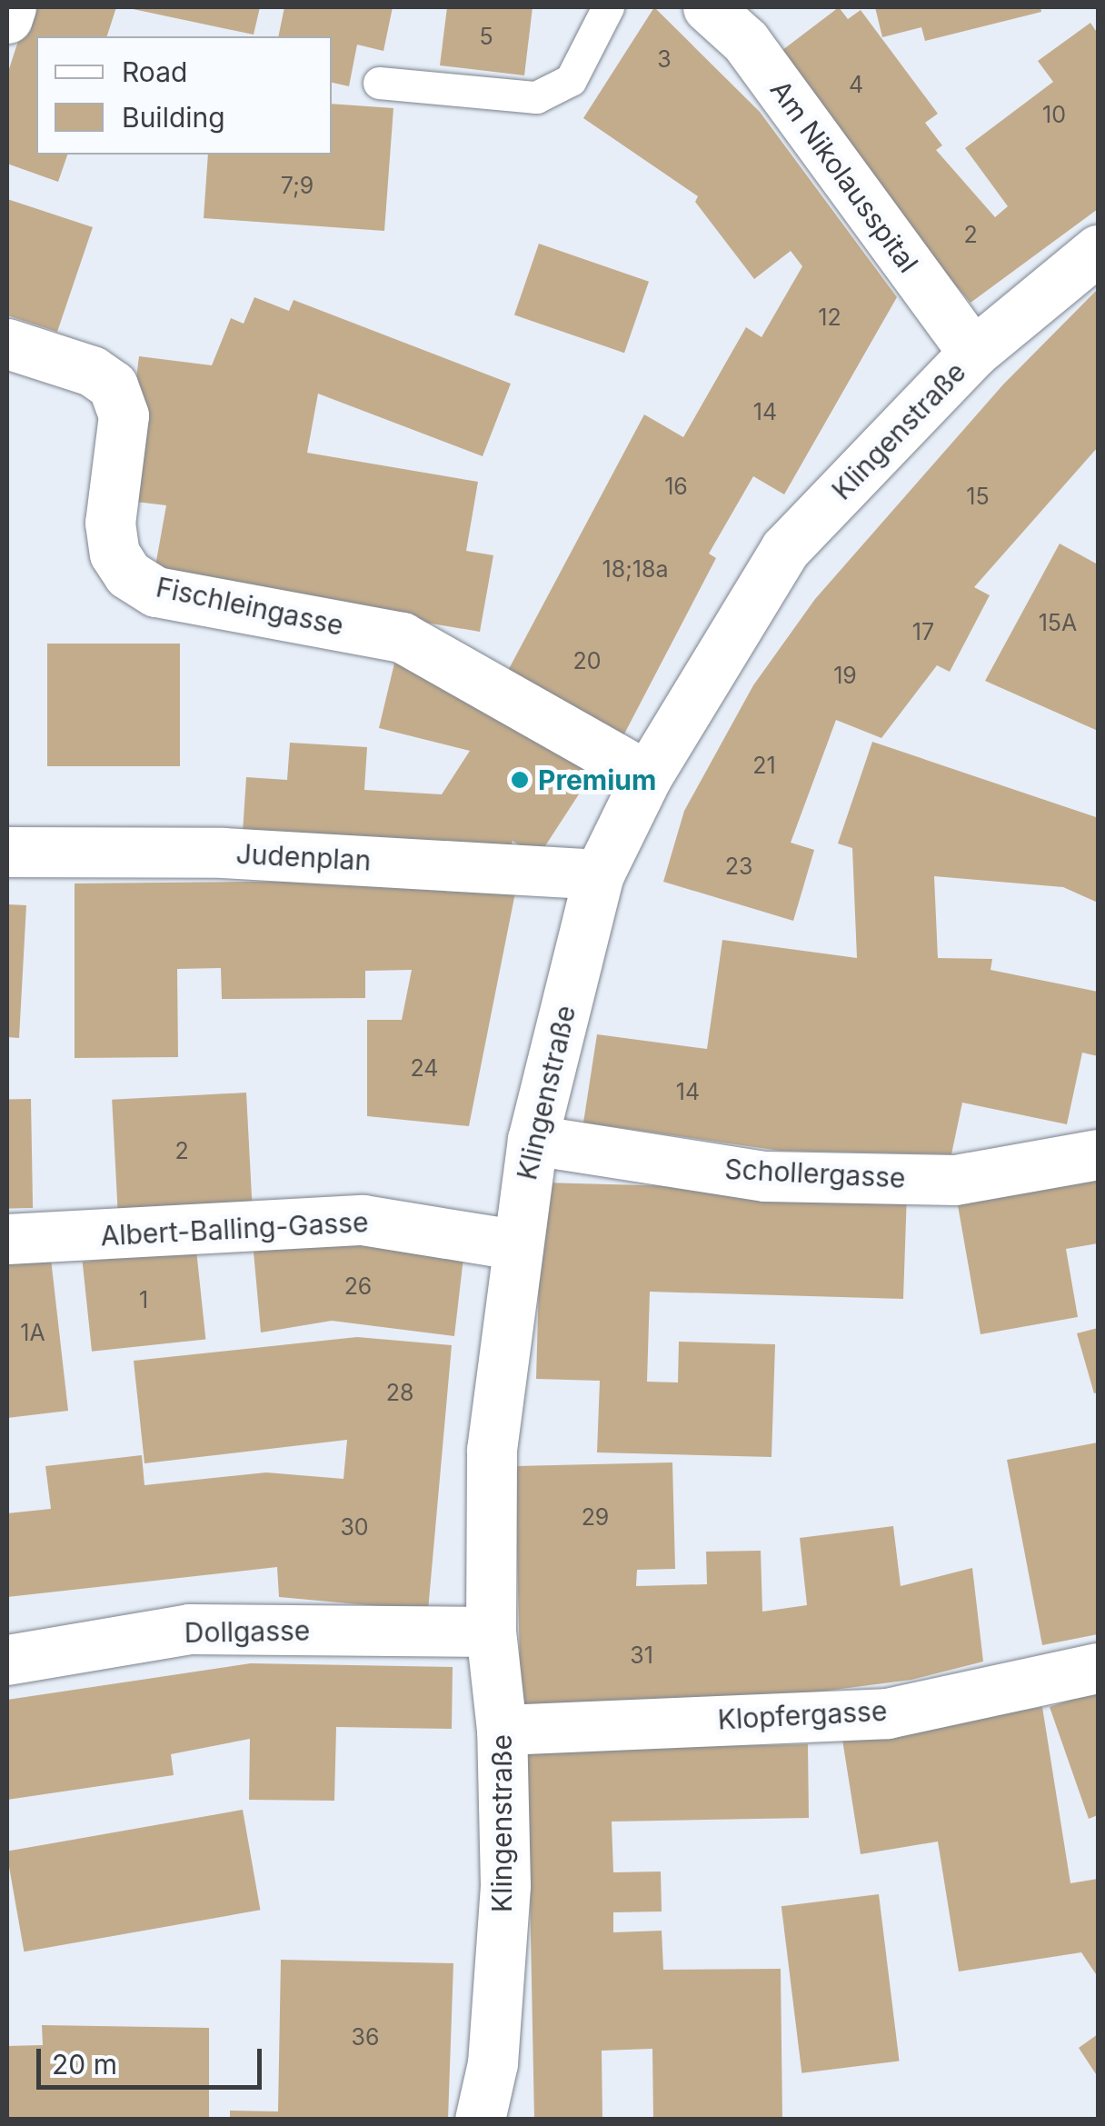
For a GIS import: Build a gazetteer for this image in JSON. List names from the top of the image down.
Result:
{
  "streets": {
    "street": [
      "Am Nikolausspital",
      "Klingenstraße",
      "Fischleingasse",
      "Judenplan",
      "Schollergasse",
      "Albert-Balling-Gasse",
      "Dollgasse",
      "Klopfergasse"
    ]
  },
  "crossings": [
    ["Am Nikolausspital", "Klingenstraße"],
    ["Klingenstraße", "Fischleingasse"],
    ["Klingenstraße", "Judenplan"],
    ["Klingenstraße", "Schollergasse"],
    ["Klingenstraße", "Albert-Balling-Gasse"],
    ["Klingenstraße", "Dollgasse"],
    ["Klingenstraße", "Klopfergasse"]
  ],
  "places": ["Premium"],
  "house_numbers": [
    "5",
    "3",
    "4",
    "10",
    "7;9",
    "2",
    "12",
    "14",
    "16",
    "15",
    "18;18a",
    "15A",
    "17",
    "20",
    "19",
    "21",
    "23",
    "24",
    "14",
    "2",
    "26",
    "1",
    "1A",
    "28",
    "29",
    "30",
    "31",
    "36"
  ],
  "legend": ["Road", "Building"],
  "scale_bar": "20 m"
}
